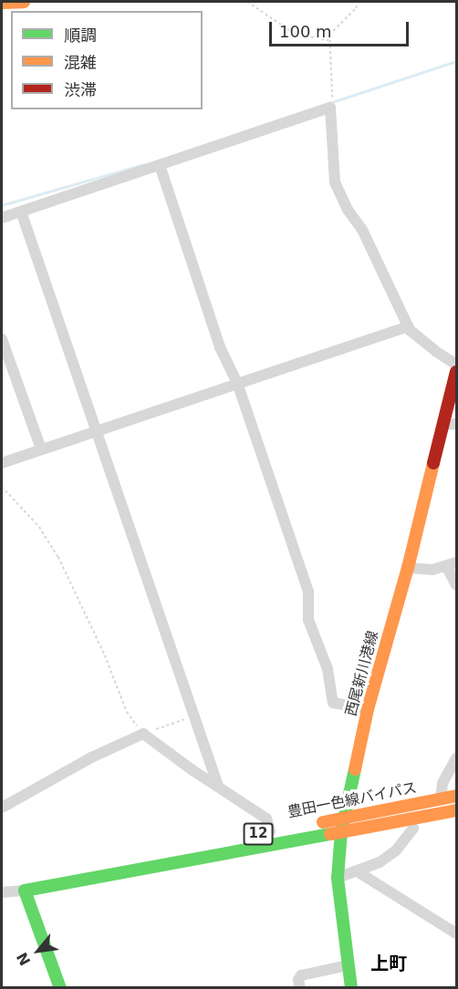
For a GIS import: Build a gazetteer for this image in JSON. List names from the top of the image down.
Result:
{
  "streets": {
    "main road": ["西尾新川港線", "豊田一色線バイパス", "12"]
  },
  "crossings": [
    ["西尾新川港線", "豊田一色線バイパス"]
  ],
  "districts": ["上町"],
  "legend": ["順調", "混雑", "渋滞"],
  "scale_bar": "100 m",
  "north": "bottom left"
}
